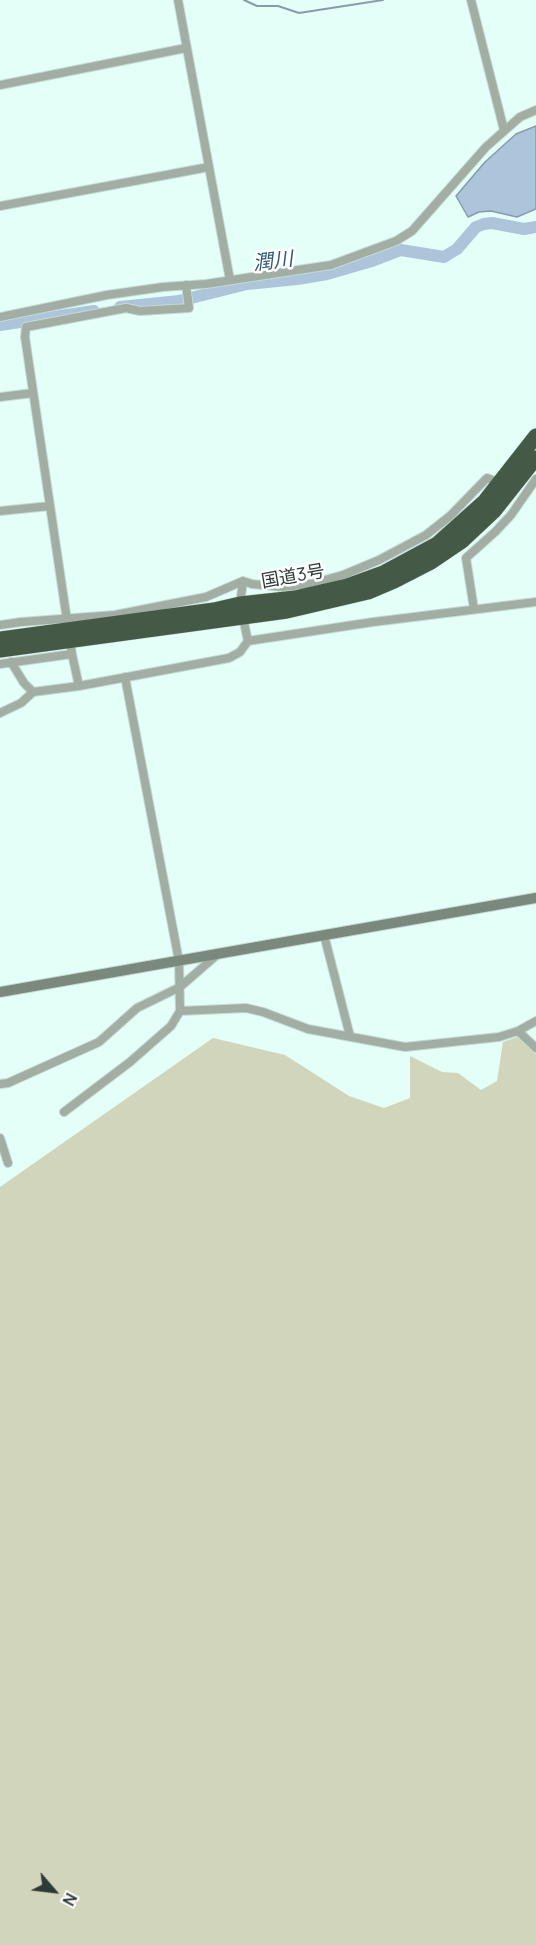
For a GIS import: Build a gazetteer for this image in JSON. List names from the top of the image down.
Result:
{
  "streets": {
    "highway": ["国道3号"]
  },
  "water": ["潤川"],
  "north": "bottom right"
}
